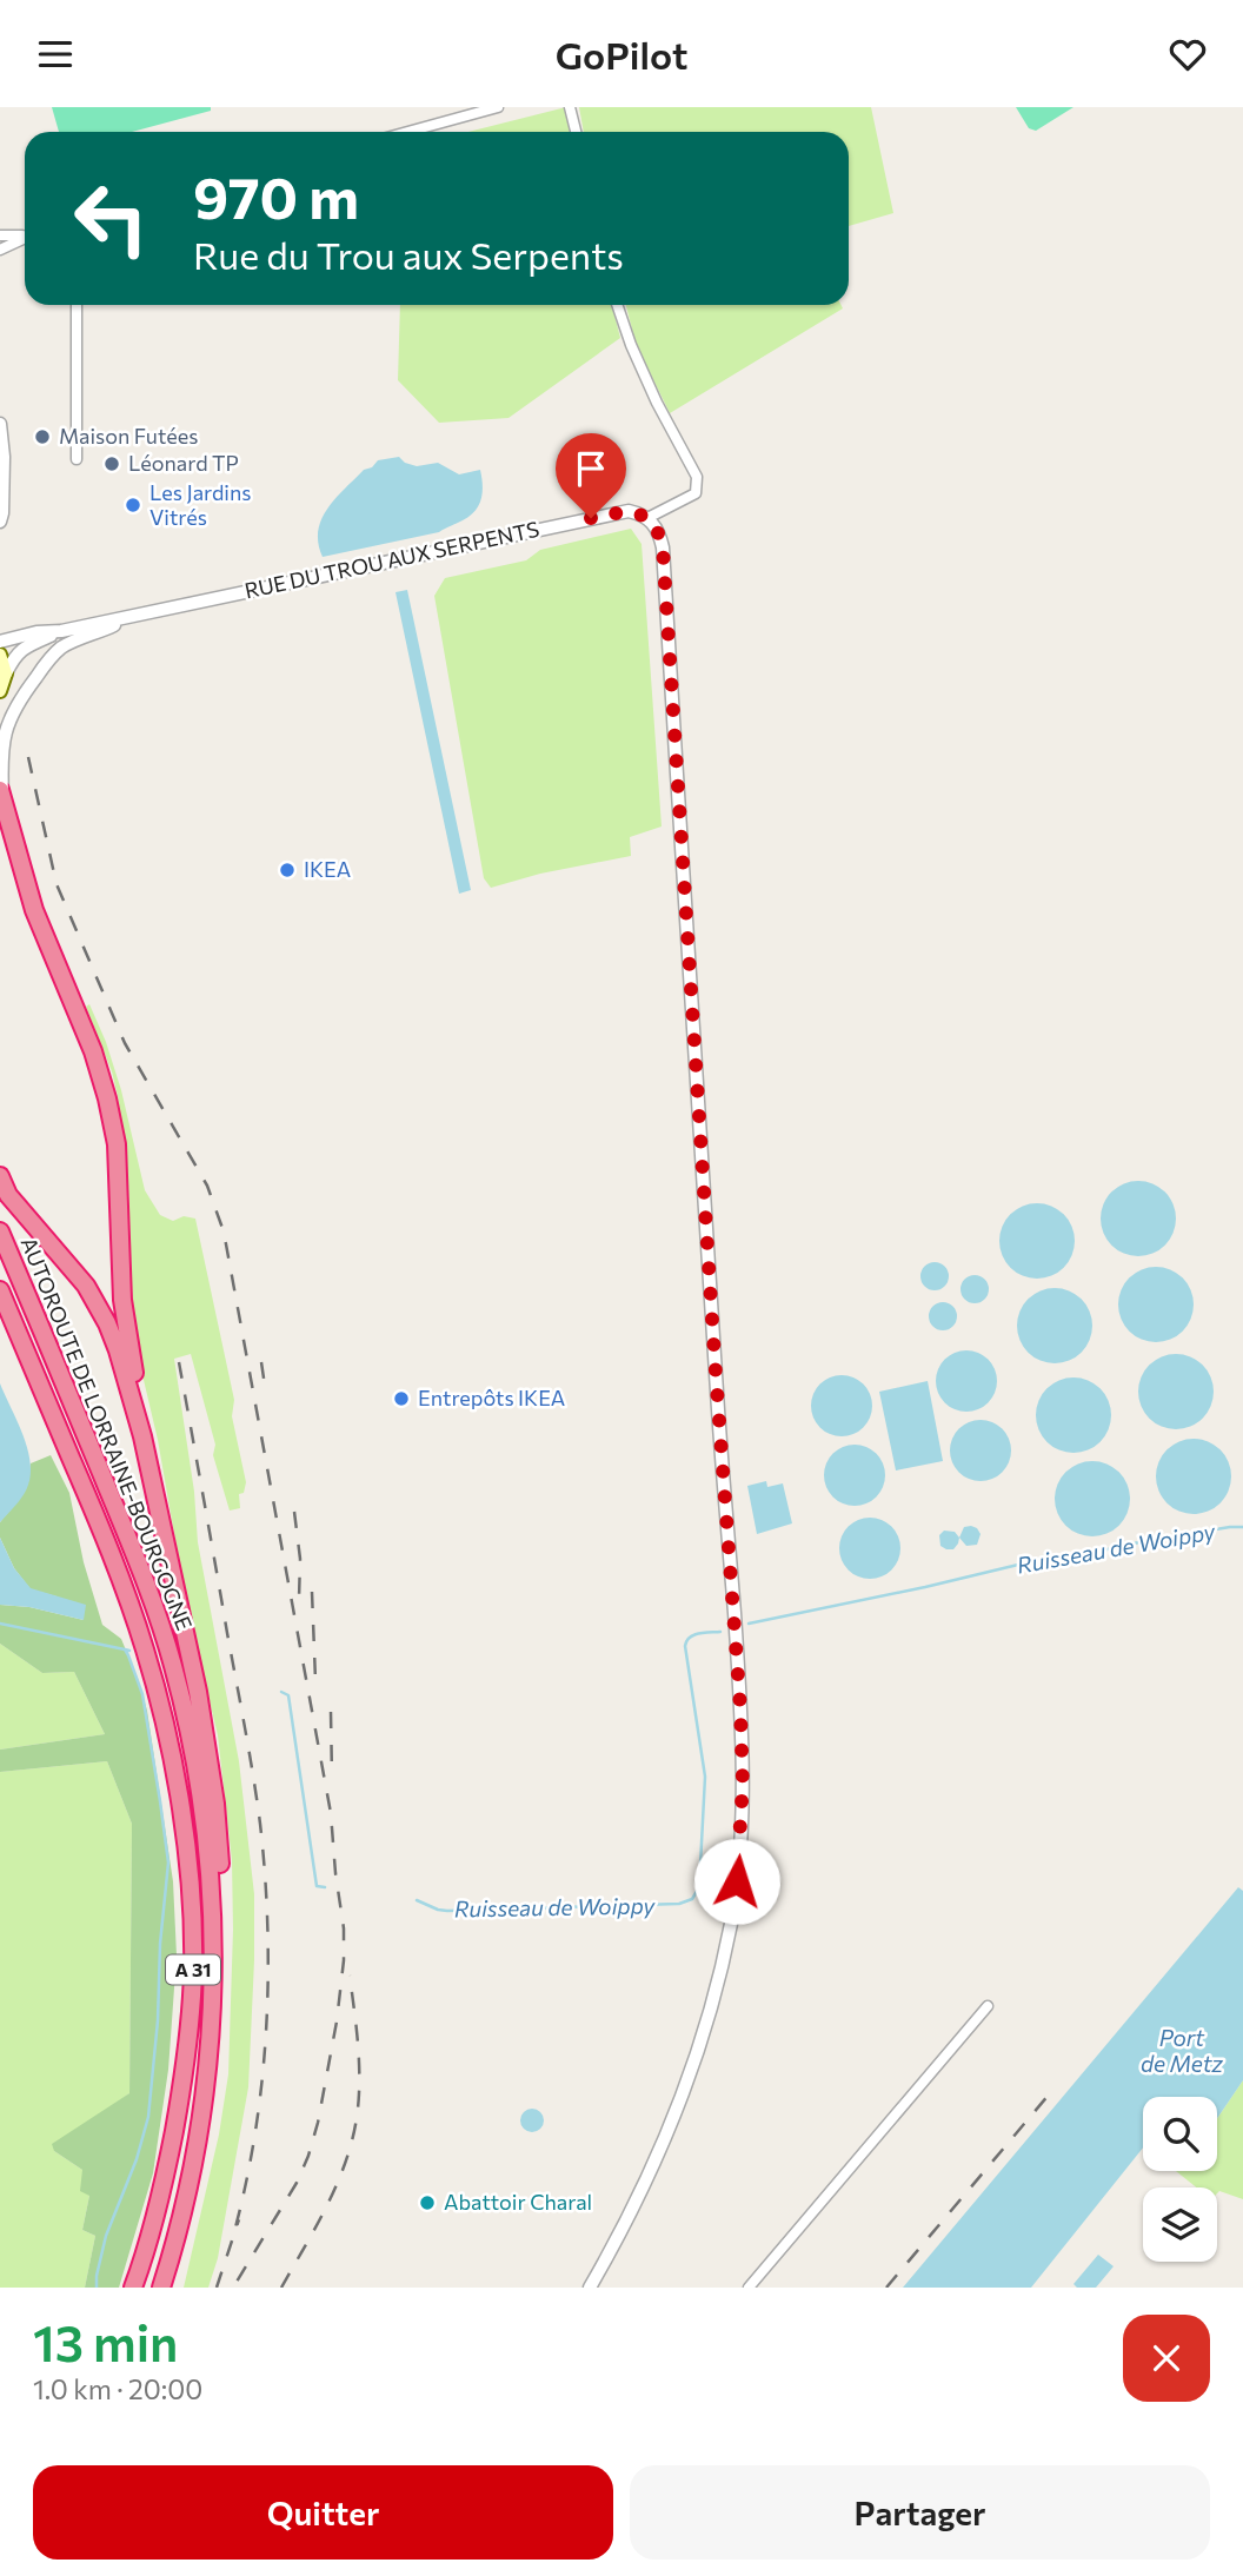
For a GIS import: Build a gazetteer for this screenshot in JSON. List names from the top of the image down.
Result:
{
  "streets": {
    "highway": ["AUTOROUTE DE LORRAINE-BOURGOGNE", "A 31"],
    "street": ["RUE DU TROU AUX SERPENTS"]
  },
  "water": ["Ruisseau de Woippy", "Port de Metz"],
  "places": [
    "Maison Futées",
    "Léonard TP",
    "Les Jardins Vitrés",
    "IKEA",
    "Entrepôts IKEA",
    "Abattoir Charal"
  ],
  "page": {
    "header": "GoPilot",
    "turn": ["970 m", "Rue du Trou aux Serpents"],
    "heading": ["13 min", "1.0 km · 20:00"],
    "buttons": ["Quitter", "Partager"]
  }
}
